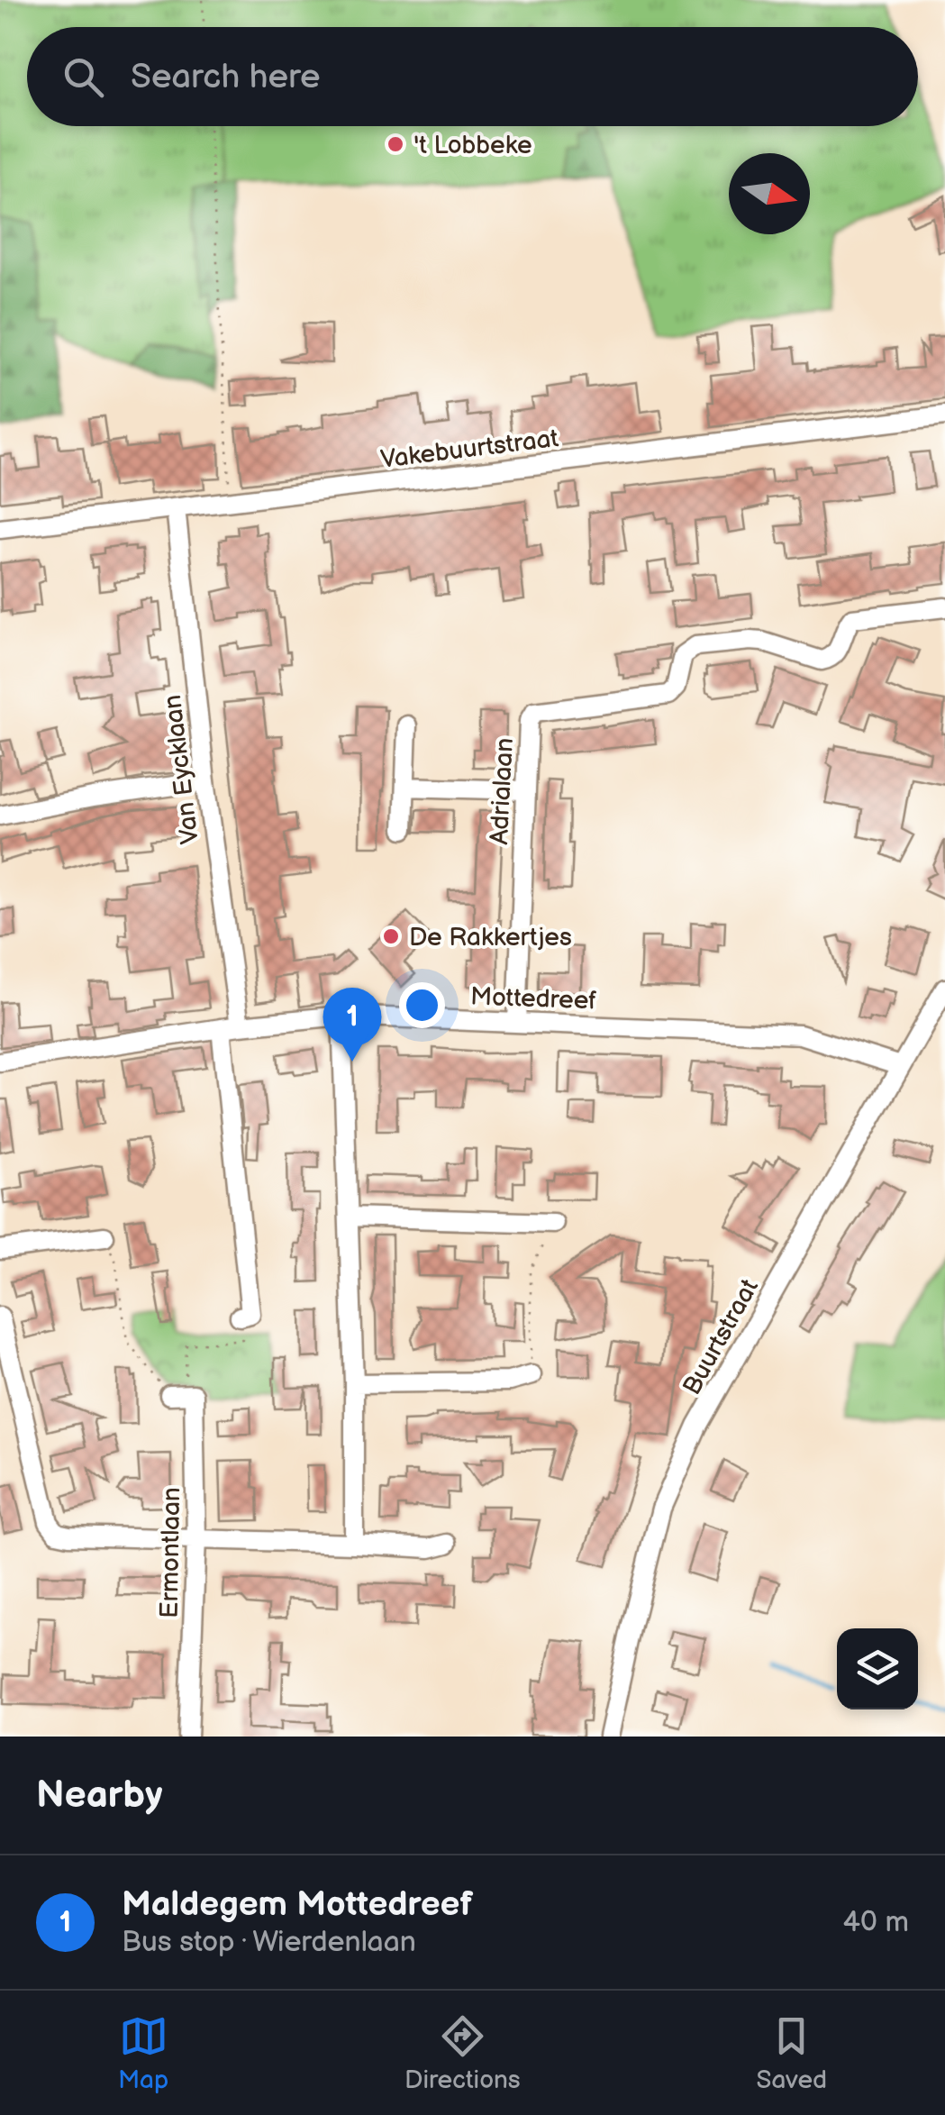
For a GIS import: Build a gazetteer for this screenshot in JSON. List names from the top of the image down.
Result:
{
  "streets": {
    "street": [
      "Vakebuurtstraat",
      "Van Eycklaan",
      "Adrialaan",
      "Mottedreef",
      "Buurtstraat",
      "Ermontlaan"
    ]
  },
  "crossings": [
    ["Vakebuurtstraat", "Van Eycklaan"],
    ["Van Eycklaan", "Mottedreef"],
    ["Adrialaan", "Mottedreef"],
    ["Mottedreef", "Buurtstraat"]
  ],
  "places": ["'t Lobbeke", "De Rakkertjes"],
  "north": "right",
  "page": {
    "search": "Search here",
    "pins": "1",
    "heading": "Nearby",
    "list": [
      {
        "mark": "1",
        "name": "Maldegem Mottedreef",
        "note": "Bus stop · Wierdenlaan",
        "value": "40 m"
      }
    ],
    "nav": ["Map", "Directions", "Saved"]
  }
}
